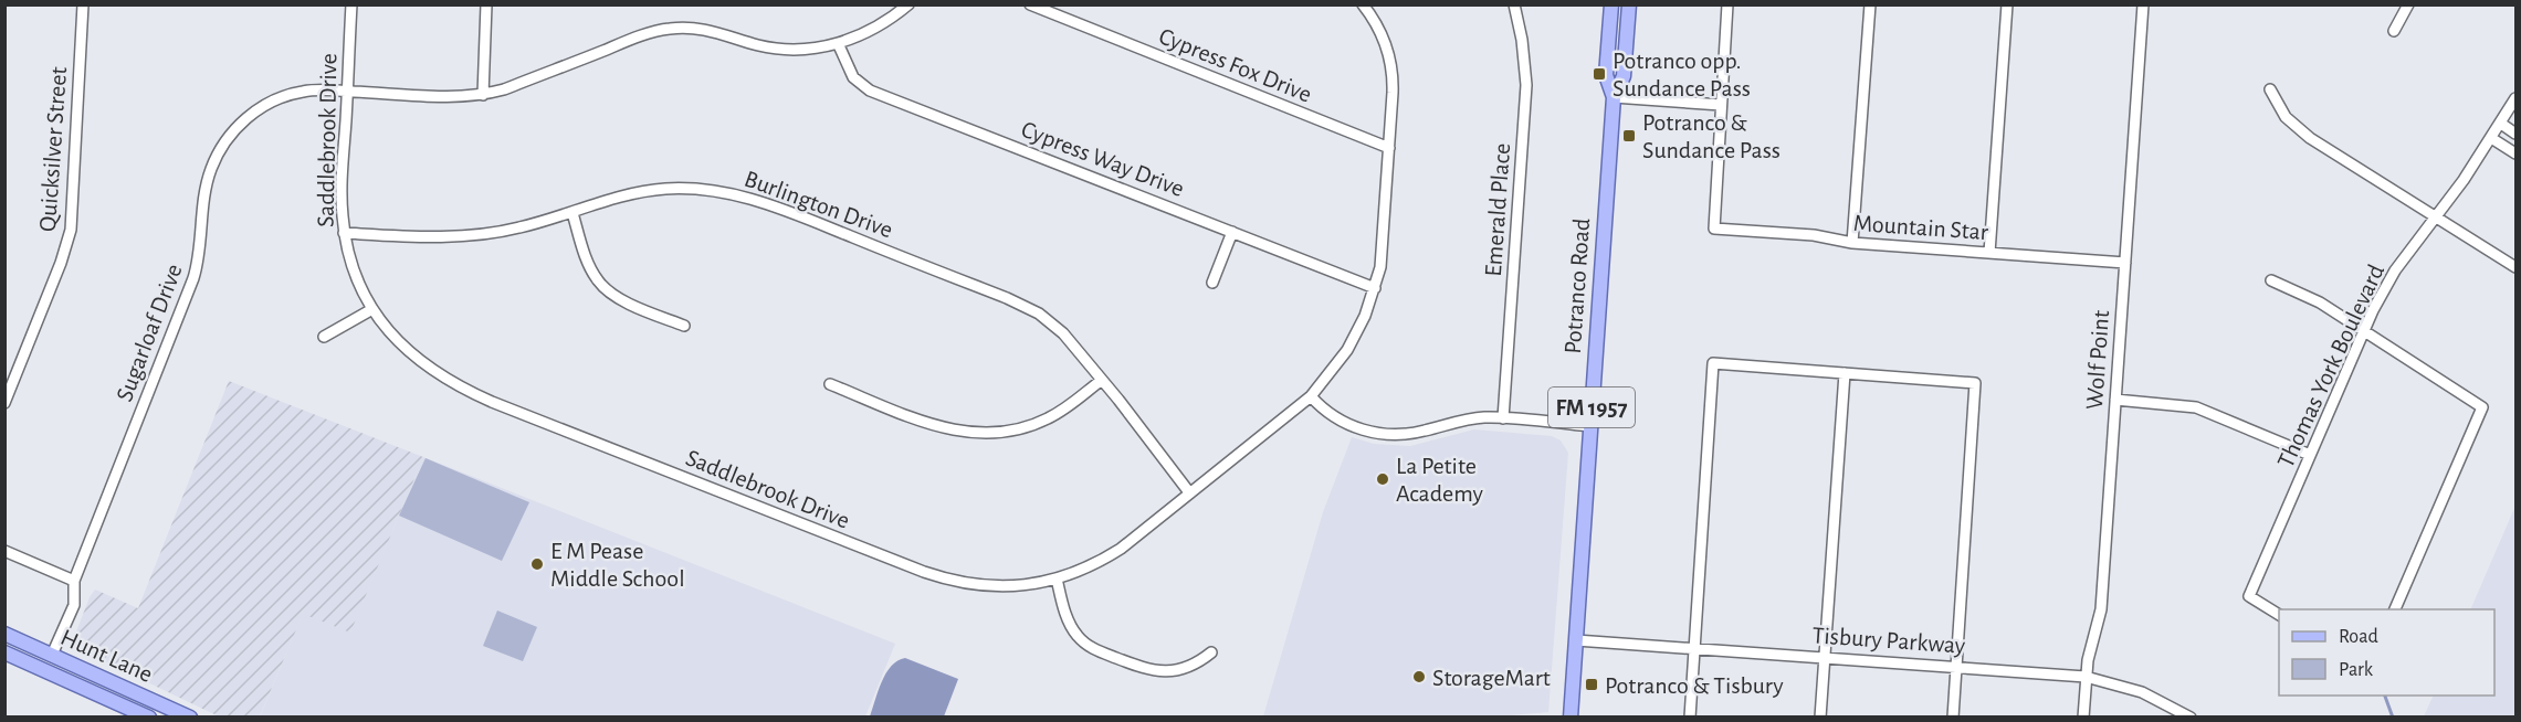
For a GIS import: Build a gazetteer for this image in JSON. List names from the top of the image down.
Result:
{
  "streets": {
    "main road": ["Potranco Road", "FM 1957", "Hunt Lane"],
    "street": [
      "Cypress Fox Drive",
      "Saddlebrook Drive",
      "Quicksilver Street",
      "Cypress Way Drive",
      "Burlington Drive",
      "Emerald Place",
      "Mountain Star",
      "Sugarloaf Drive",
      "Wolf Point",
      "Thomas York Boulevard",
      "Tisbury Parkway"
    ]
  },
  "crossings": [
    ["Cypress Fox Drive", "Saddlebrook Drive"],
    ["Saddlebrook Drive", "Cypress Way Drive"],
    ["Saddlebrook Drive", "Burlington Drive"],
    ["Saddlebrook Drive", "Sugarloaf Drive"],
    ["Cypress Way Drive", "Sugarloaf Drive"],
    ["Mountain Star", "Wolf Point"],
    ["Potranco Road", "Tisbury Parkway"],
    ["Sugarloaf Drive", "Hunt Lane"],
    ["Wolf Point", "Tisbury Parkway"]
  ],
  "places": {
    "transit": ["Potranco opp. Sundance Pass", "Potranco & Sundance Pass", "Potranco & Tisbury"],
    "other": ["La Petite Academy", "E M Pease Middle School", "StorageMart"]
  },
  "legend": ["Road", "Park"]
}
